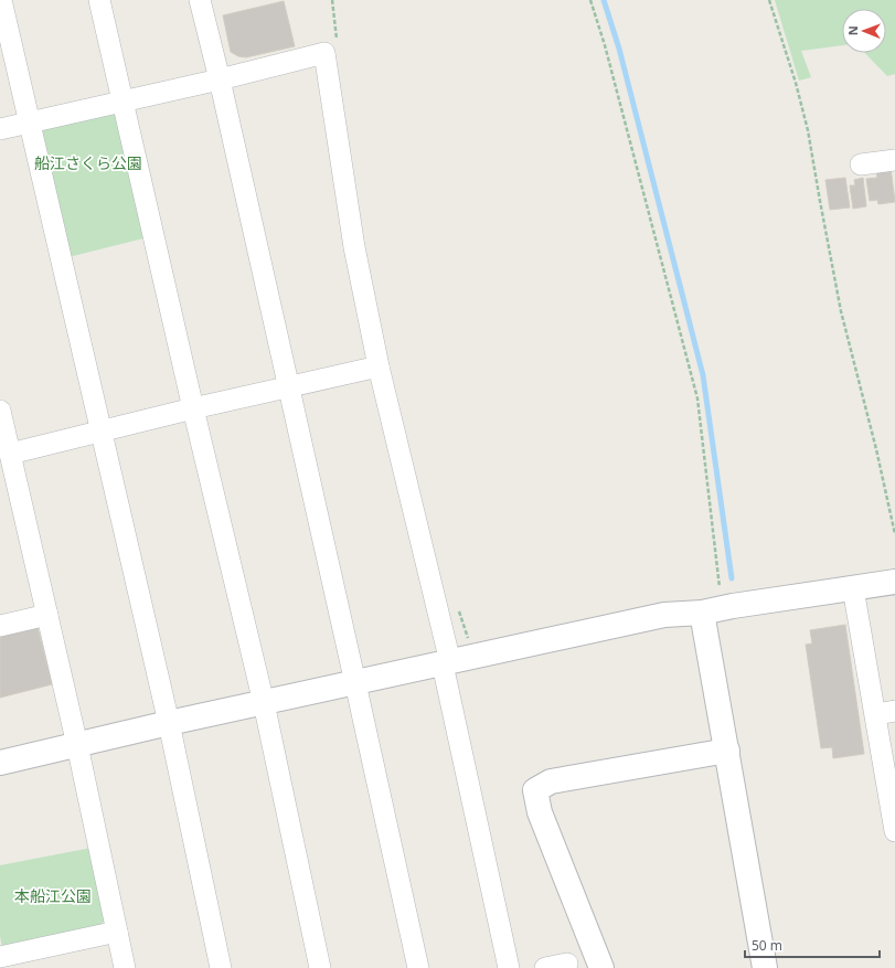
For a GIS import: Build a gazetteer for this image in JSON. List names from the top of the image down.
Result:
{
  "parks": ["船江さくら公園", "本船江公園"],
  "scale_bar": "50 m",
  "north": "left"
}
